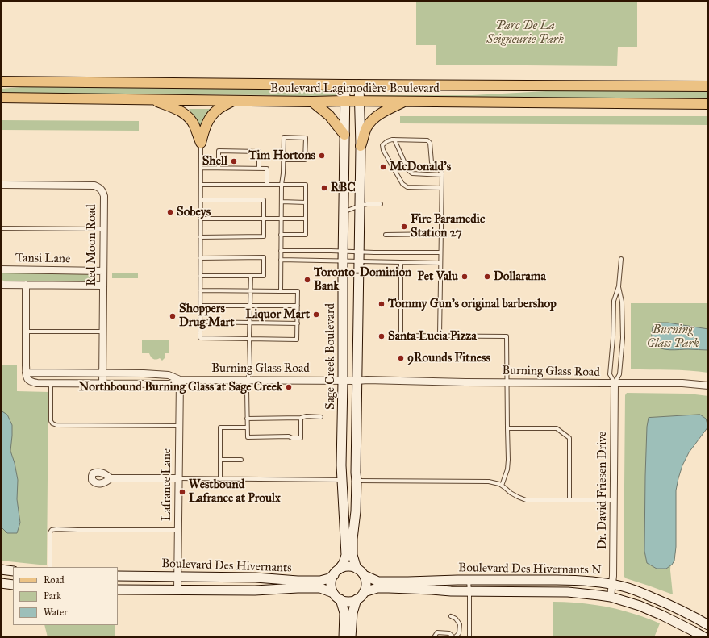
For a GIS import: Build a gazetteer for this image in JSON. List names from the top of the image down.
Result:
{
  "streets": {
    "main road": ["Boulevard Lagimodière Boulevard"],
    "street": [
      "Red Moon Road",
      "Tansi Lane",
      "Sage Creek Boulevard",
      "Burning Glass Road",
      "Lafrance Lane",
      "Dr. David Friesen Drive",
      "Boulevard Des Hivernants",
      "Boulevard Des Hivernants N"
    ]
  },
  "crossings": [
    ["Boulevard Lagimodière Boulevard", "Sage Creek Boulevard"],
    ["Red Moon Road", "Tansi Lane"],
    ["Red Moon Road", "Burning Glass Road"],
    ["Sage Creek Boulevard", "Burning Glass Road"],
    ["Sage Creek Boulevard", "Boulevard Des Hivernants"],
    ["Sage Creek Boulevard", "Boulevard Des Hivernants N"],
    ["Burning Glass Road", "Lafrance Lane"],
    ["Burning Glass Road", "Dr. David Friesen Drive"],
    ["Lafrance Lane", "Boulevard Des Hivernants"],
    ["Dr. David Friesen Drive", "Boulevard Des Hivernants N"],
    ["Boulevard Des Hivernants", "Boulevard Des Hivernants N"]
  ],
  "parks": ["Parc De La Seigneurie Park", "Burning Glass Park"],
  "places": [
    "Tim Hortons",
    "Shell",
    "McDonald's",
    "RBC",
    "Sobeys",
    "Fire Paramedic Station 27",
    "Pet Valu",
    "Dollarama",
    "Toronto-Dominion Bank",
    "Tommy Gun's original barbershop",
    "Liquor Mart",
    "Shoppers Drug Mart",
    "Santa Lucia Pizza",
    "9Rounds Fitness",
    "Northbound Burning Glass at Sage Creek",
    "Westbound Lafrance at Proulx"
  ],
  "legend": ["Road", "Park", "Water"]
}
